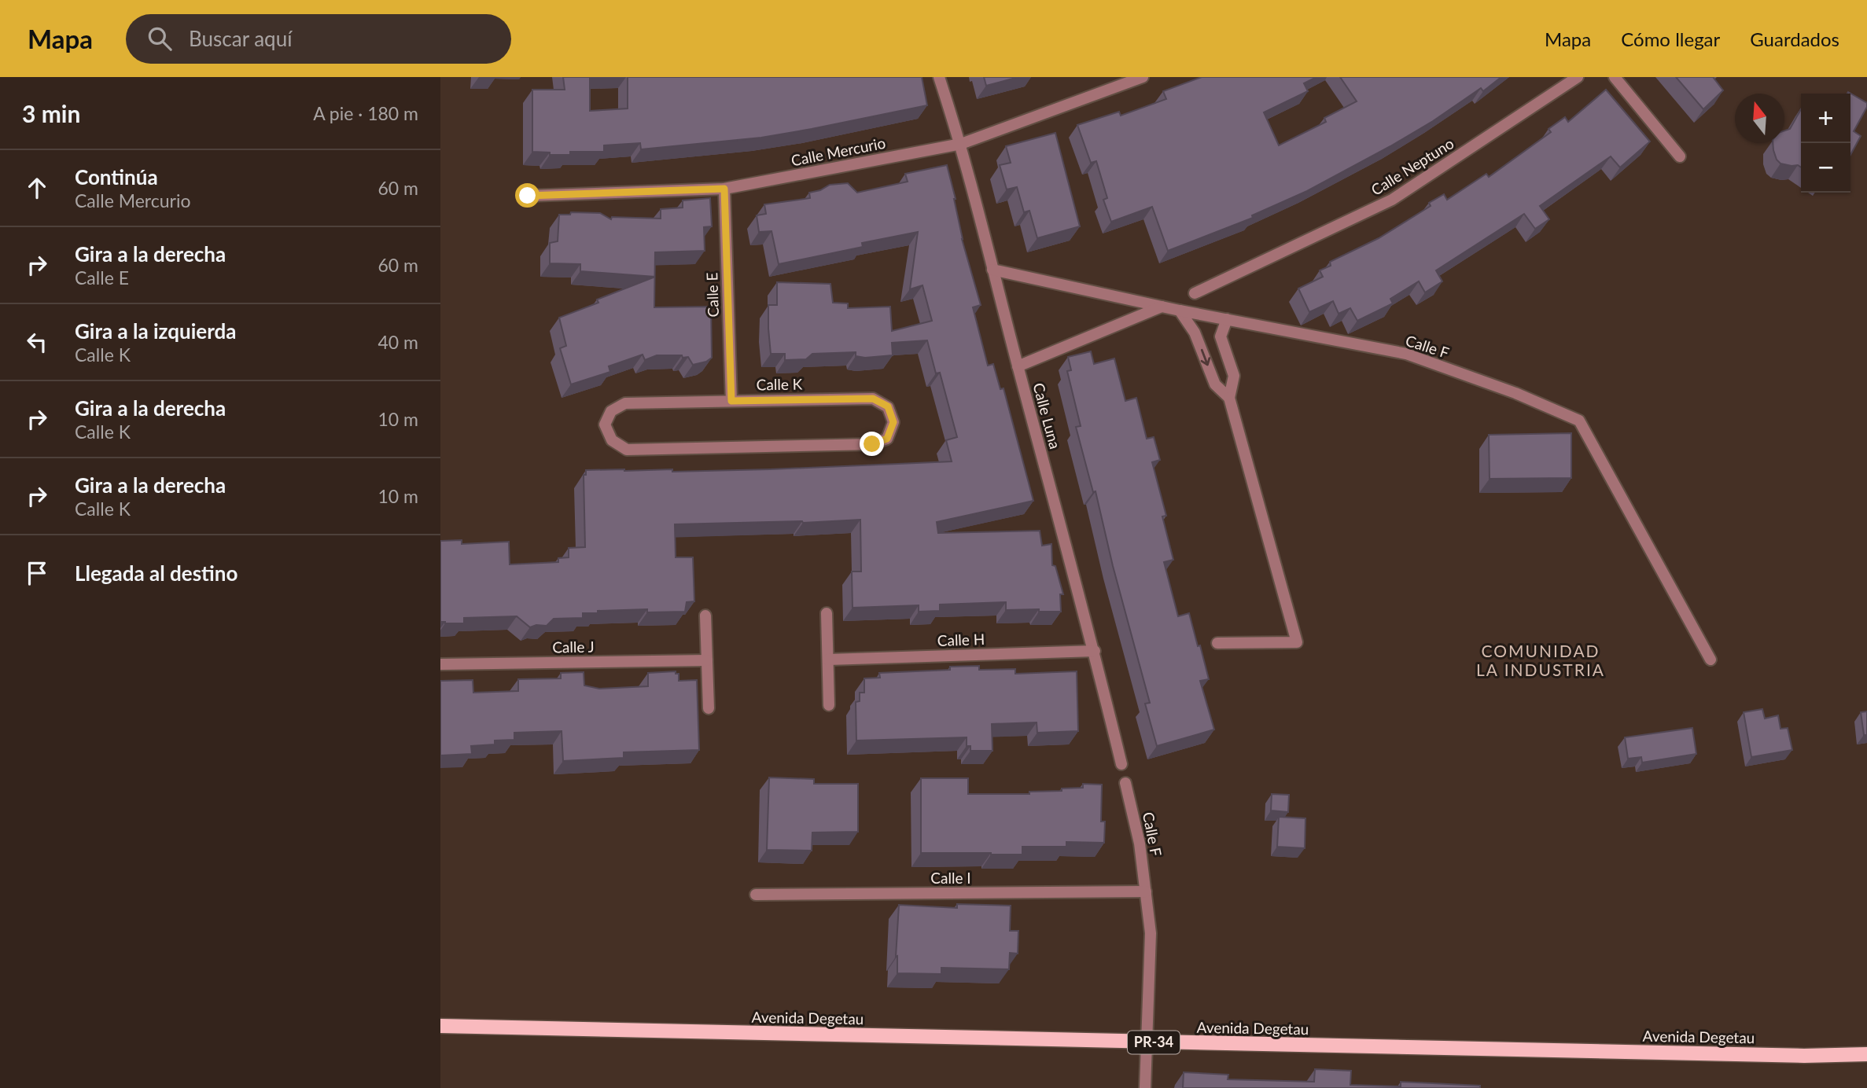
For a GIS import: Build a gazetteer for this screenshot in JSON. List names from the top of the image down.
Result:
{
  "streets": {
    "main road": ["Avenida Degetau", "PR-34"],
    "street": [
      "Calle Mercurio",
      "Calle Neptuno",
      "Calle E",
      "Calle F",
      "Calle K",
      "Calle Luna",
      "Calle H",
      "Calle J",
      "Calle I"
    ]
  },
  "crossings": [
    ["Calle Mercurio", "Calle E"],
    ["Calle Mercurio", "Calle Luna"],
    ["Calle E", "Calle K"],
    ["Calle F", "Calle Luna"],
    ["Calle F", "Calle I"],
    ["Calle F", "Avenida Degetau"],
    ["Calle Luna", "Calle H"]
  ],
  "districts": ["COMUNIDAD LA INDUSTRIA"],
  "north": "top",
  "page": {
    "header": "Mapa",
    "search": "Buscar aquí",
    "nav": ["Mapa", "Cómo llegar", "Guardados"],
    "heading": ["3 min", "A pie · 180 m"],
    "map_buttons": ["+", "−"],
    "list": [
      ["Continúa", "Calle Mercurio", "60 m"],
      ["Gira a la derecha", "Calle E", "60 m"],
      ["Gira a la izquierda", "Calle K", "40 m"],
      ["Gira a la derecha", "Calle K", "10 m"],
      ["Gira a la derecha", "Calle K", "10 m"],
      "Llegada al destino"
    ]
  }
}
